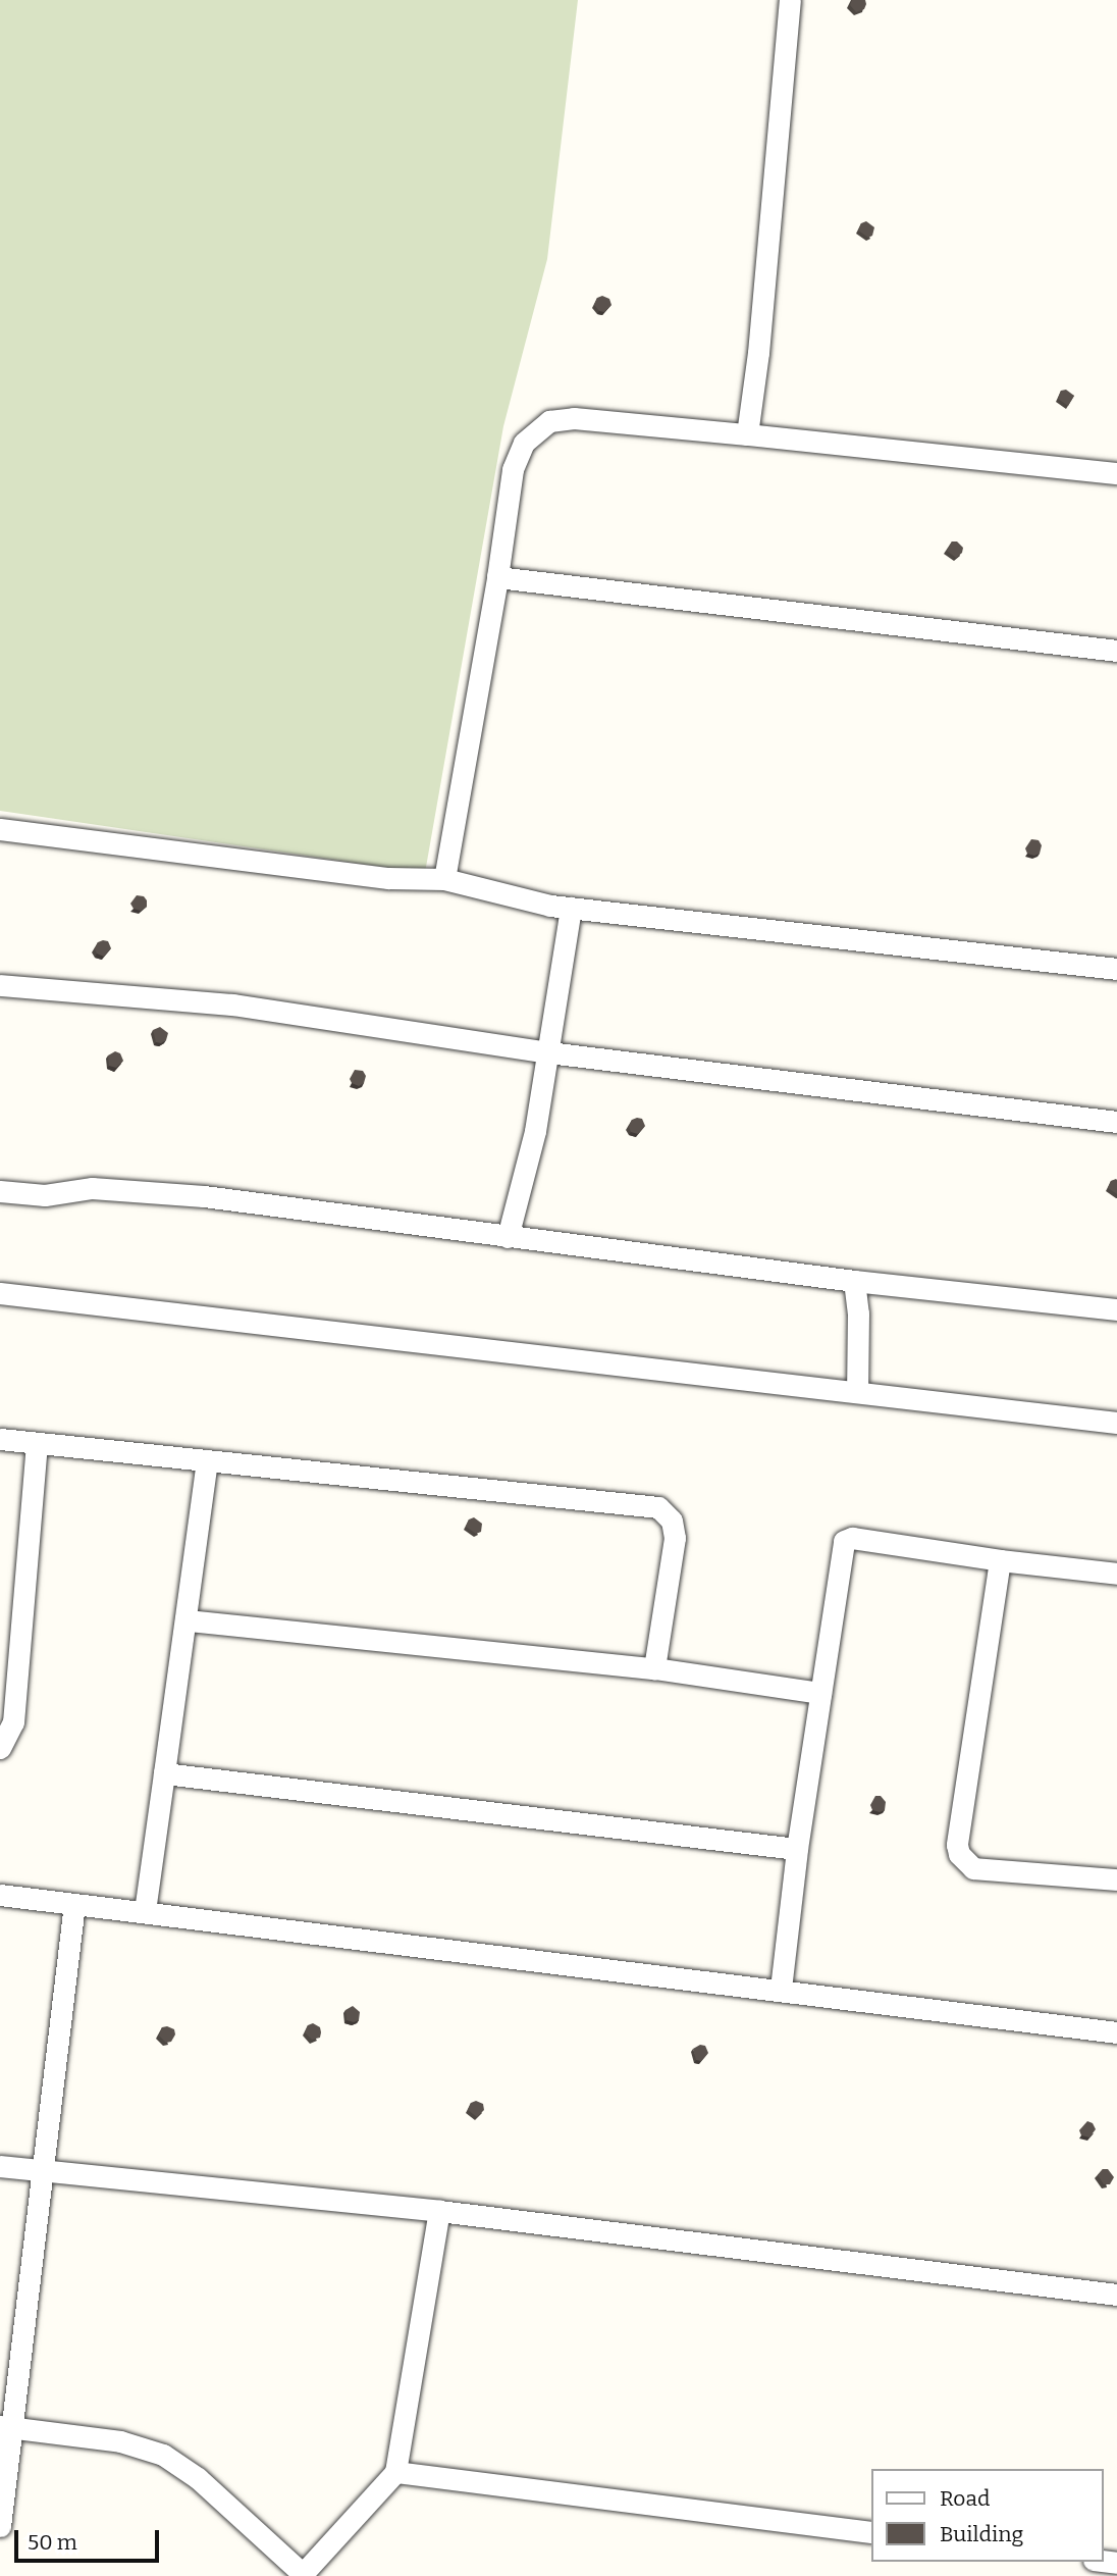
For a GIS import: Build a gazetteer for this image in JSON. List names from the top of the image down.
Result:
{
  "legend": ["Road", "Building"],
  "scale_bar": "50 m"
}
